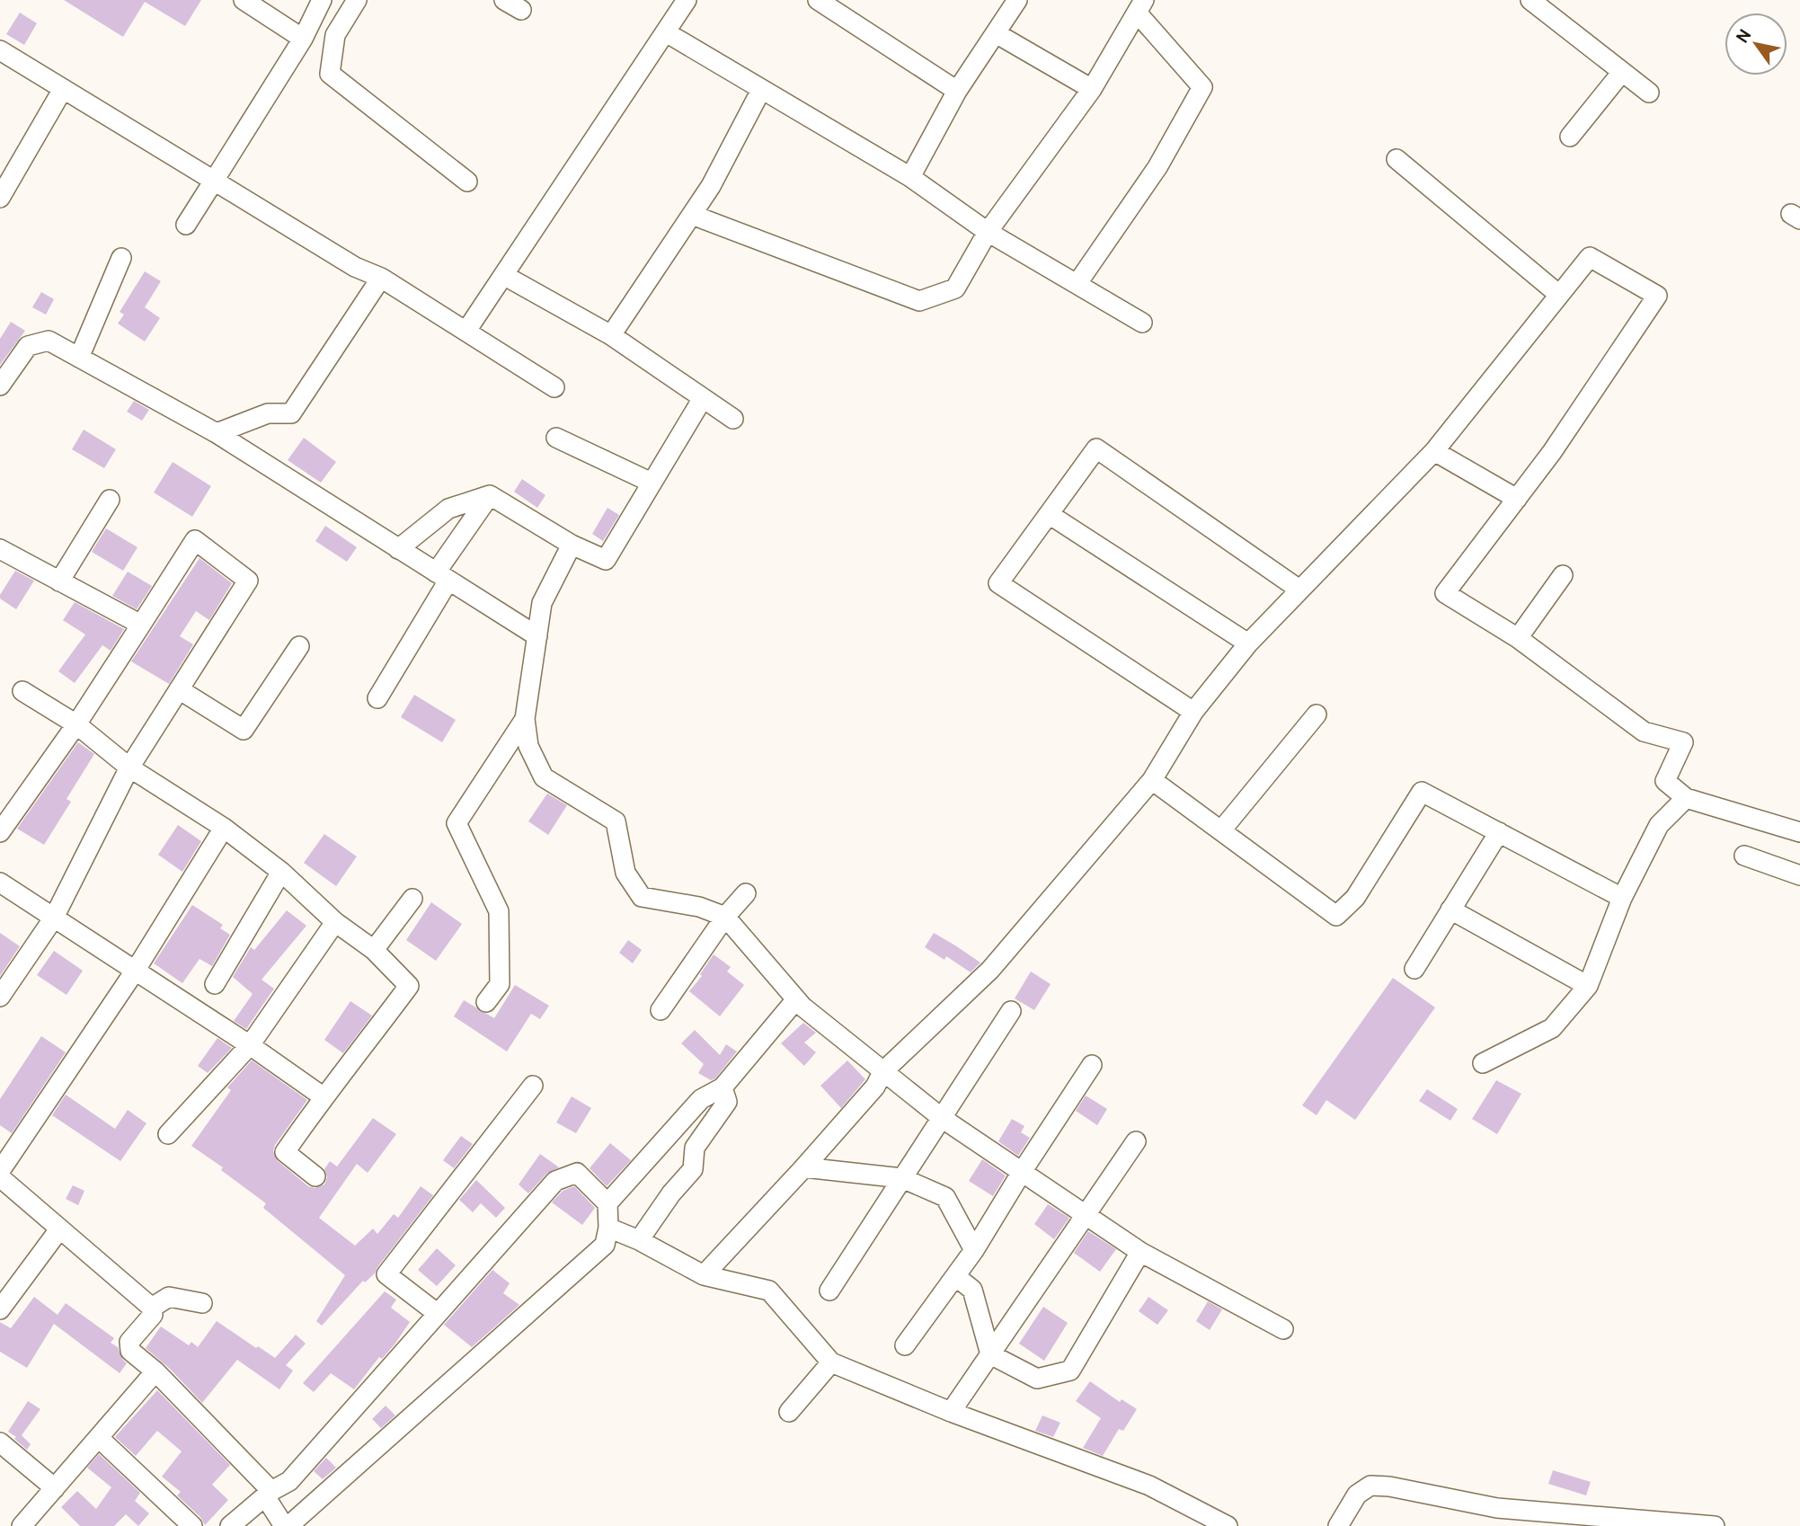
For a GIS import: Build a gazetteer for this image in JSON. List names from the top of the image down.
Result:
{
  "north": "top left"
}
